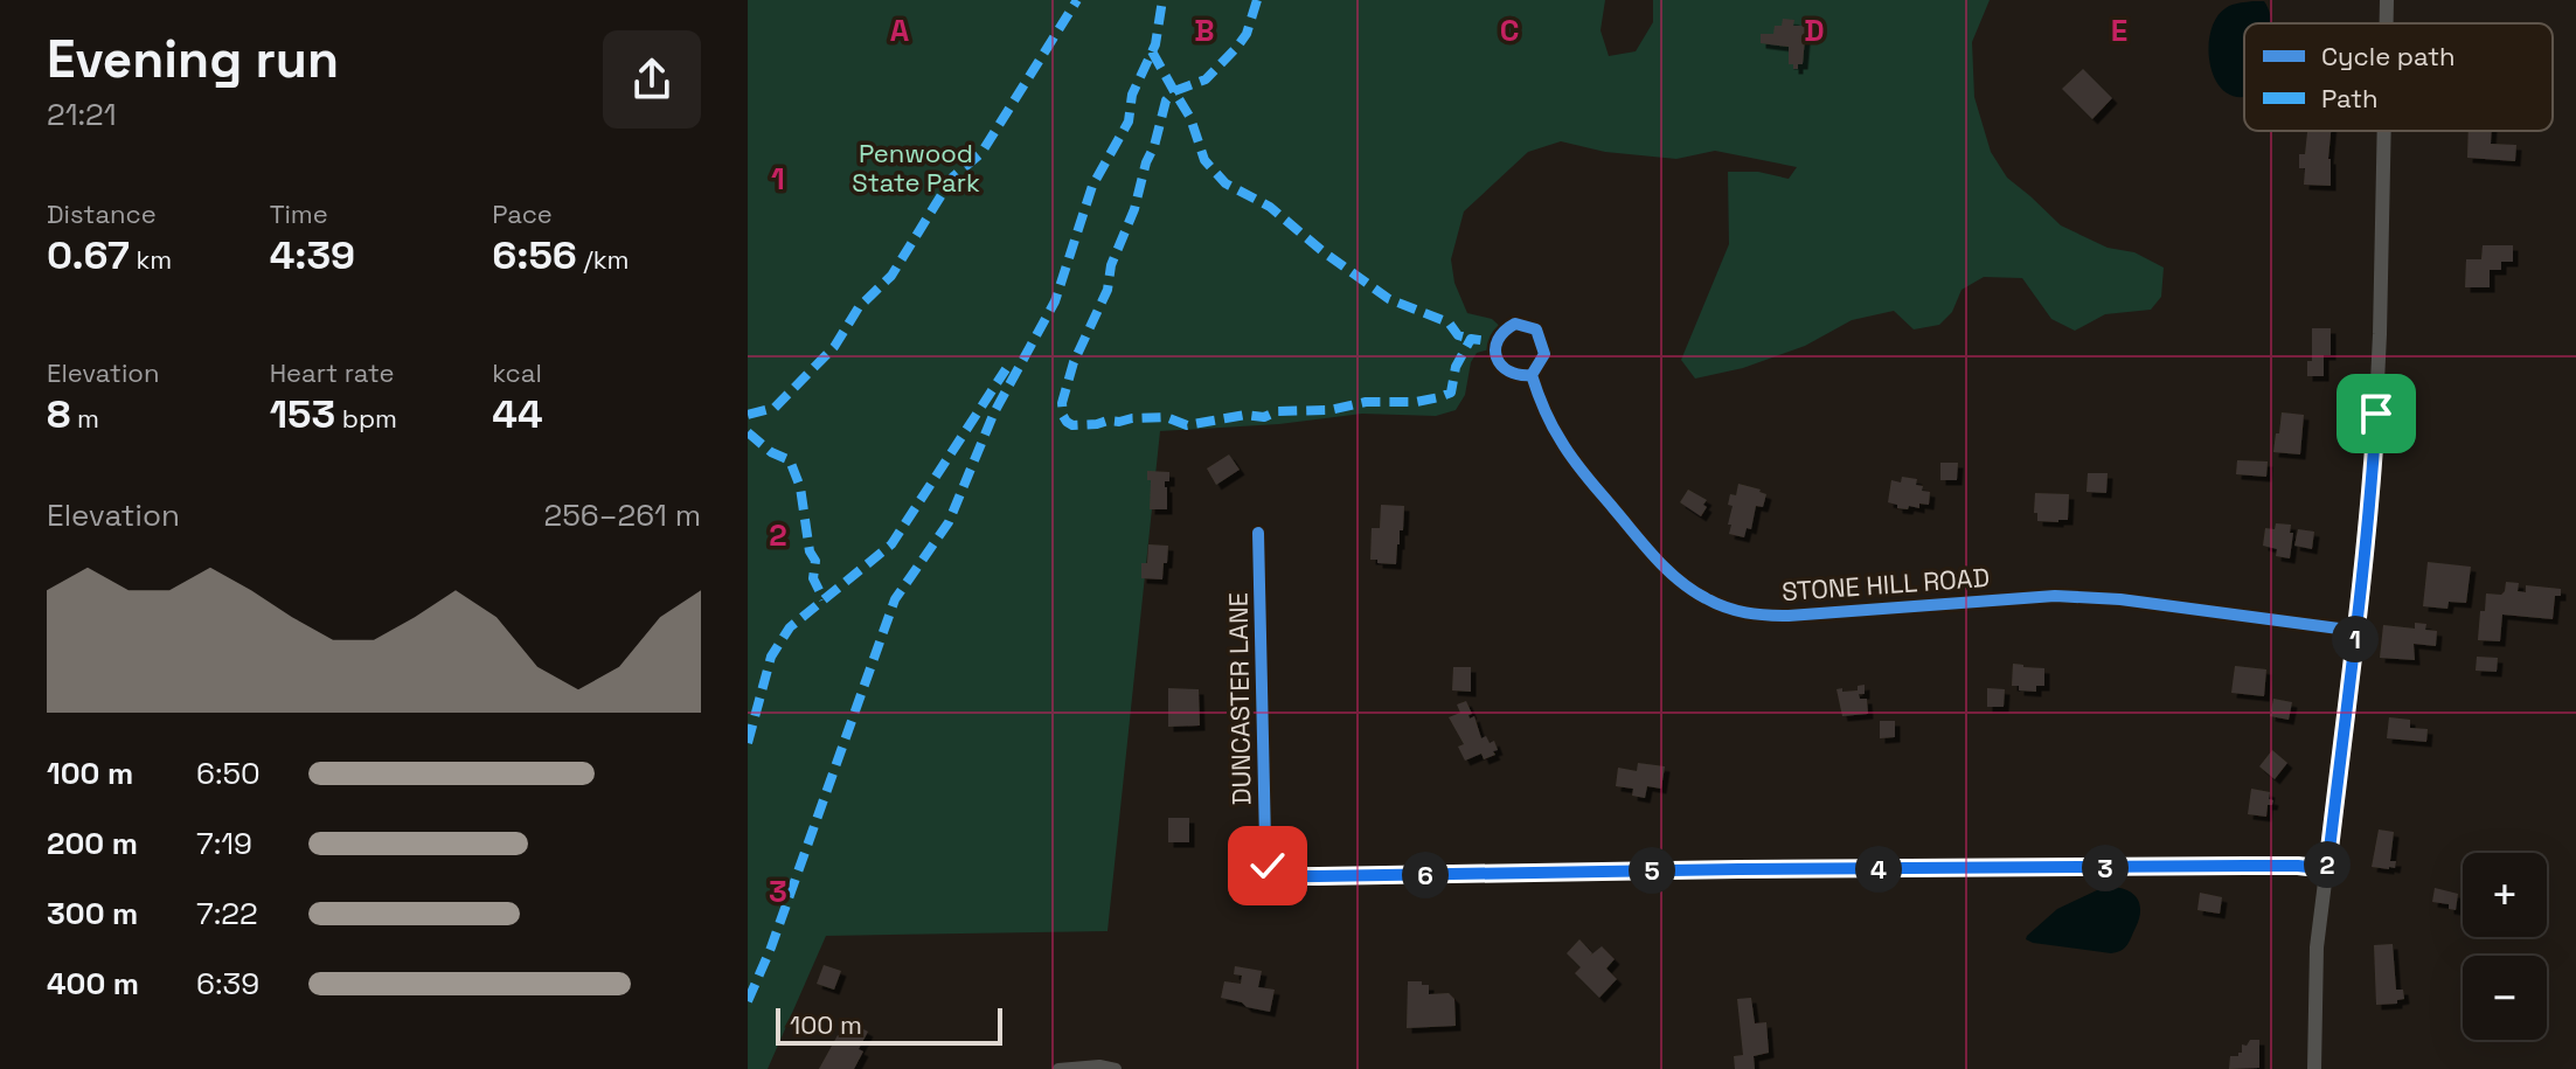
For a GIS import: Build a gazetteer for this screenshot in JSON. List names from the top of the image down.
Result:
{
  "streets": {
    "street": ["STONE HILL ROAD", "DUNCASTER LANE"]
  },
  "parks": ["Penwood State Park"],
  "legend": ["Cycle path", "Path"],
  "scale_bar": "100 m",
  "page": {
    "heading": ["Evening run", "21:21"],
    "stats": [
      ["Distance", "0.67 km"],
      ["Time", "4:39"],
      ["Pace", "6:56 /km"],
      ["Elevation", "8 m"],
      ["Heart rate", "153 bpm"],
      ["kcal", "44"]
    ],
    "chart": ["Elevation", "256–261 m"],
    "pins": [
      "1",
      "2",
      "3",
      "4",
      "5",
      "6"
    ],
    "list": [
      {
        "name": "100 m",
        "note": "6:50"
      },
      {
        "name": "200 m",
        "note": "7:19"
      },
      {
        "name": "300 m",
        "note": "7:22"
      },
      {
        "name": "400 m",
        "note": "6:39"
      }
    ],
    "map_buttons": ["+", "−"],
    "scale": "100 m"
  },
  "grid": {
    "columns": [
      "A",
      "B",
      "C",
      "D",
      "E"
    ],
    "rows": ["1", "2", "3"]
  }
}
